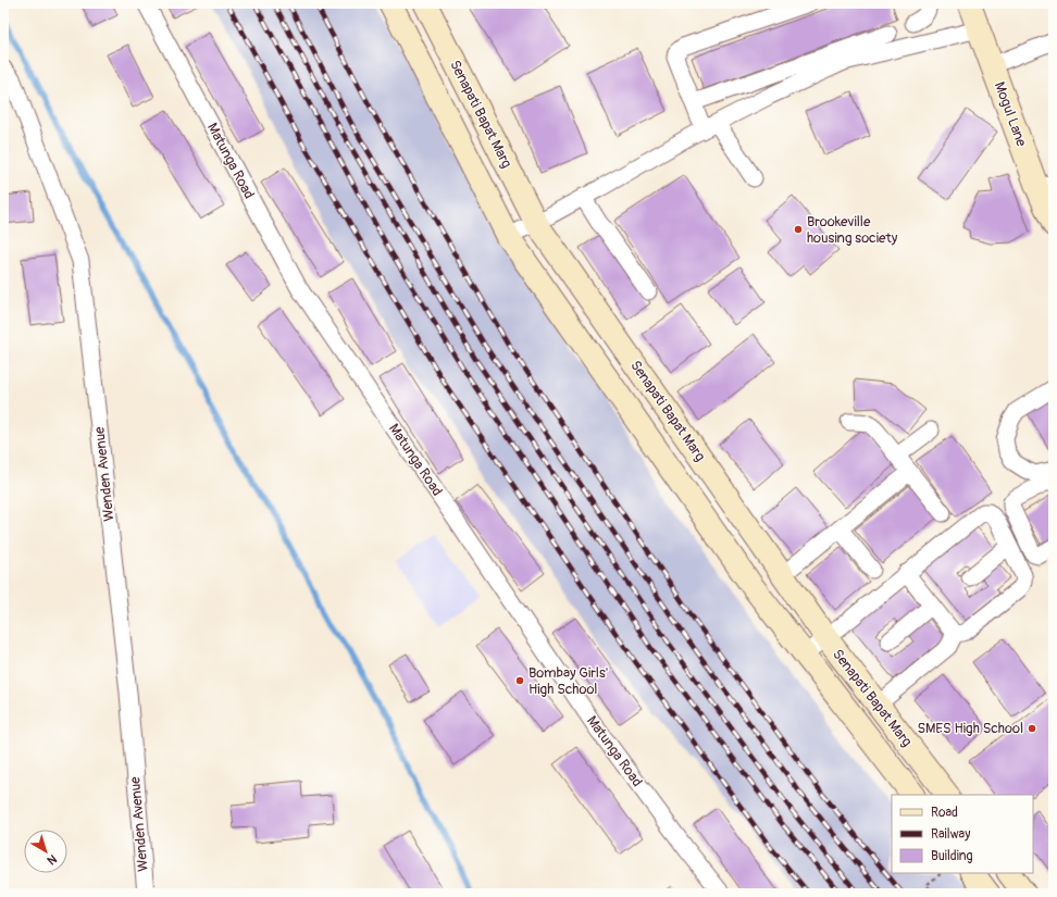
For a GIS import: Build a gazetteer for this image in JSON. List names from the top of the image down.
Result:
{
  "streets": {
    "main road": ["Senapati Bapat Marg", "Mogul Lane"],
    "street": ["Matunga Road", "Wenden Avenue"]
  },
  "places": ["Brookeville housing society", "Bombay Girls' High School", "SMES High School"],
  "legend": ["Road", "Railway", "Building"],
  "north": "bottom right"
}
